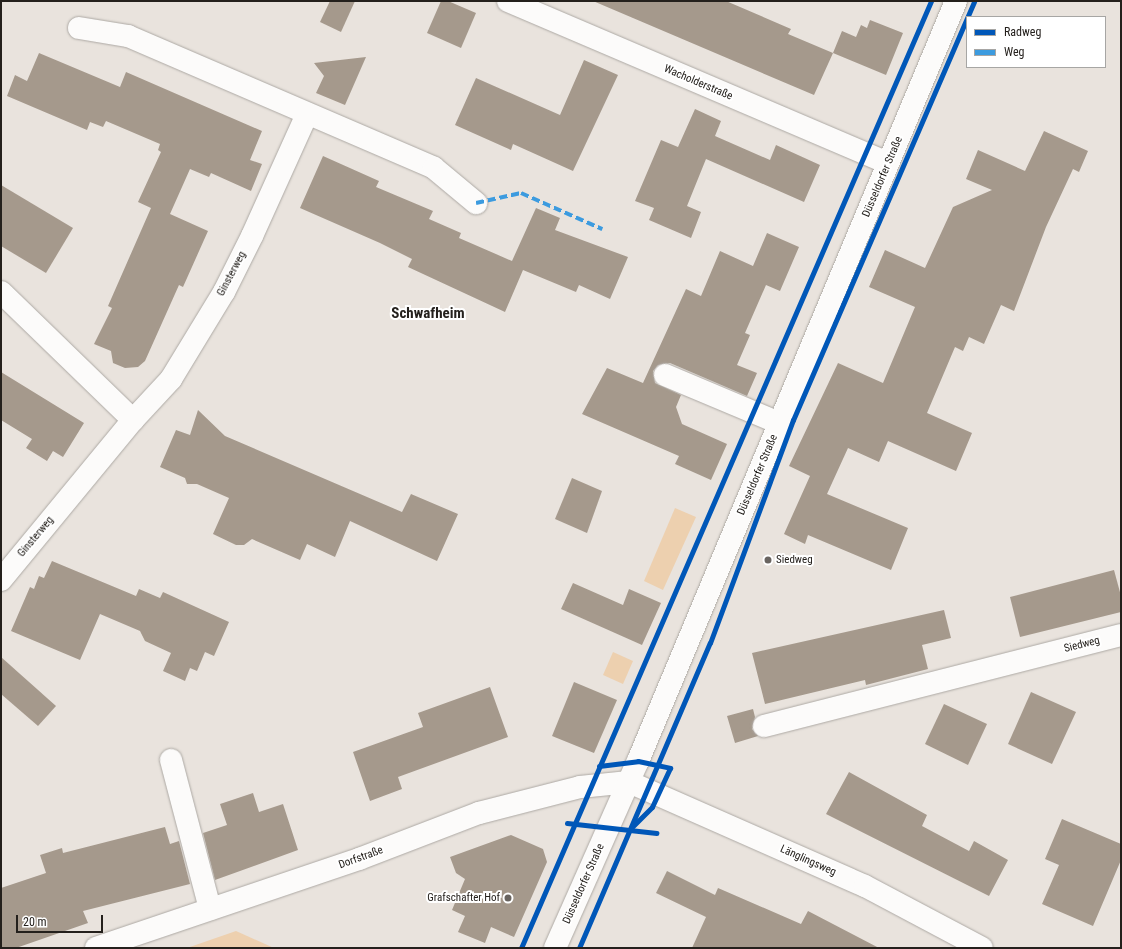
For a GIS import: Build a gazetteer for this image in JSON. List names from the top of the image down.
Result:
{
  "streets": {
    "street": [
      "Wacholderstraße",
      "Düsseldorfer Straße",
      "Ginsterweg",
      "Siedweg",
      "Dorfstraße",
      "Länglingsweg"
    ]
  },
  "crossings": [
    ["Wacholderstraße", "Düsseldorfer Straße"],
    ["Düsseldorfer Straße", "Dorfstraße"],
    ["Düsseldorfer Straße", "Länglingsweg"],
    ["Dorfstraße", "Länglingsweg"]
  ],
  "districts": ["Schwafheim"],
  "places": ["Siedweg", "Grafschafter Hof"],
  "legend": ["Radweg", "Weg"],
  "scale_bar": "20 m"
}
